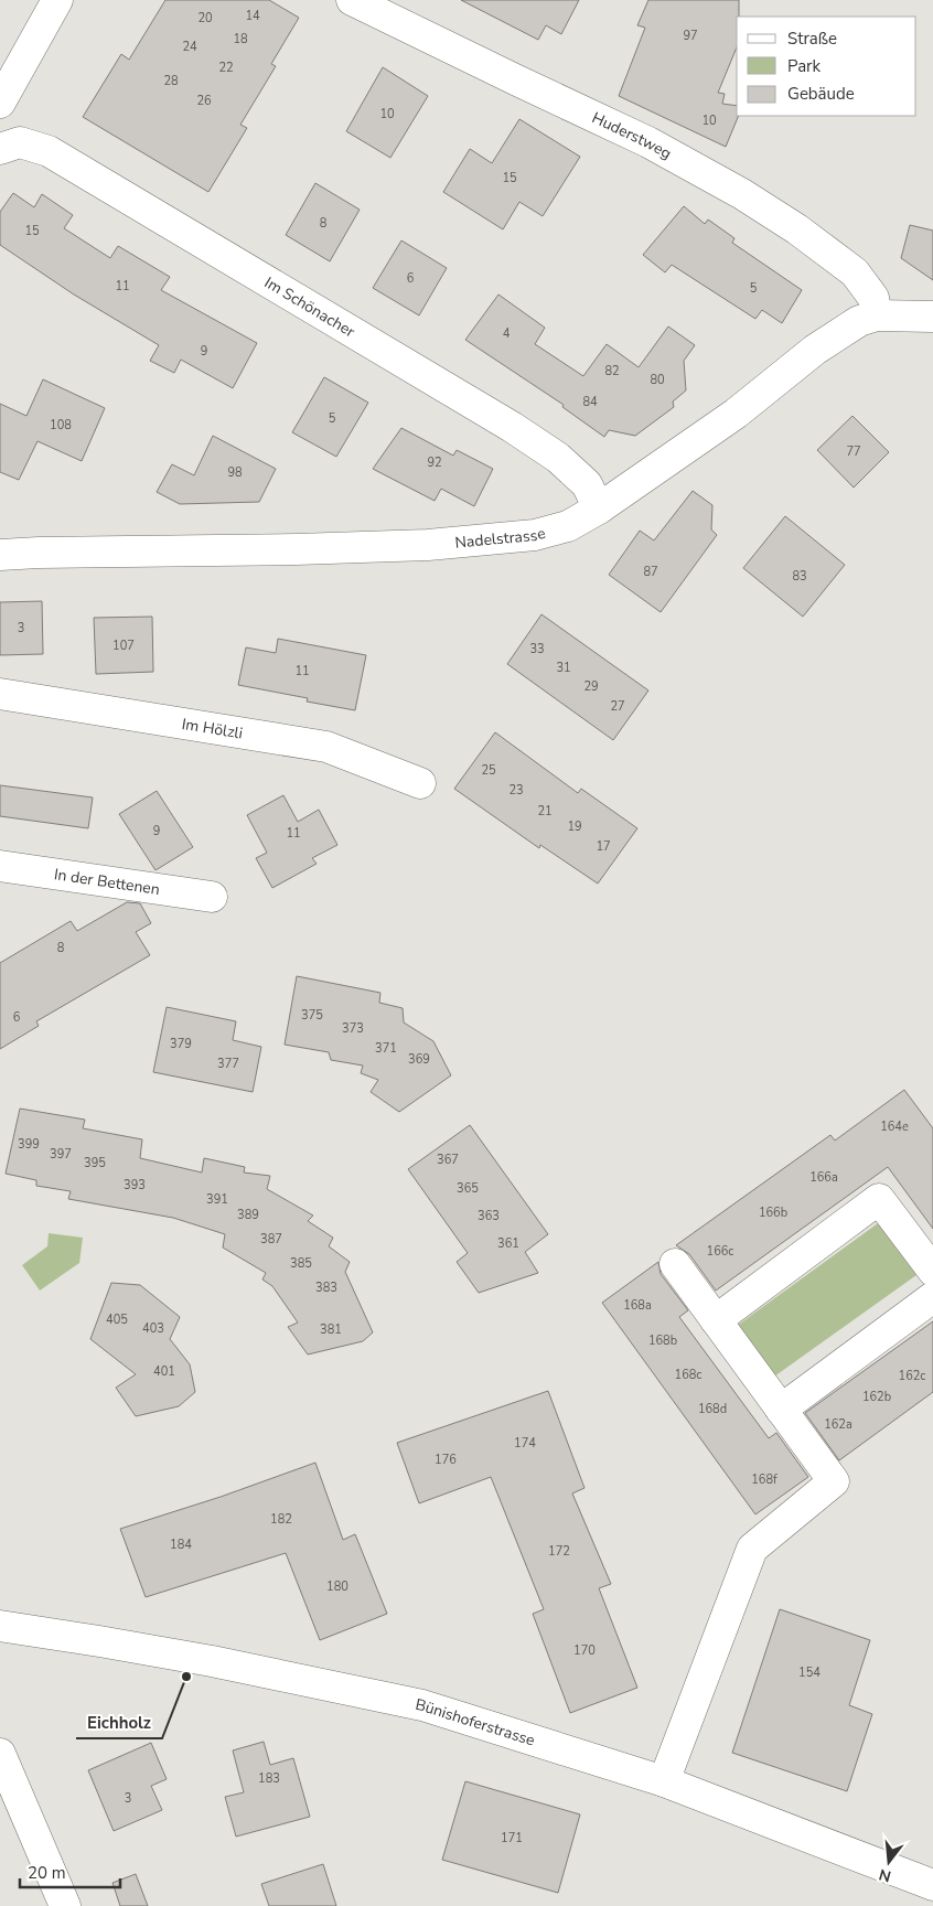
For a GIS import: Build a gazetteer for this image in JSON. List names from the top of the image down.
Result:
{
  "streets": {
    "street": [
      "Huderstweg",
      "Im Schönacher",
      "Nadelstrasse",
      "Im Hölzli",
      "In der Bettenen",
      "Bünishoferstrasse"
    ]
  },
  "crossings": [
    ["Huderstweg", "Nadelstrasse"],
    ["Im Schönacher", "Nadelstrasse"]
  ],
  "places": ["Eichholz"],
  "house_numbers": [
    "14",
    "20",
    "97",
    "18",
    "24",
    "22",
    "28",
    "26",
    "10",
    "10",
    "15",
    "8",
    "15",
    "6",
    "11",
    "5",
    "4",
    "9",
    "82",
    "80",
    "84",
    "5",
    "108",
    "77",
    "92",
    "98",
    "87",
    "83",
    "3",
    "107",
    "33",
    "31",
    "11",
    "29",
    "27",
    "25",
    "23",
    "21",
    "19",
    "9",
    "11",
    "17",
    "8",
    "375",
    "6",
    "373",
    "379",
    "371",
    "369",
    "377",
    "164e",
    "399",
    "397",
    "367",
    "395",
    "166a",
    "393",
    "365",
    "391",
    "166b",
    "389",
    "363",
    "387",
    "361",
    "166c",
    "385",
    "383",
    "168a",
    "405",
    "403",
    "381",
    "168b",
    "401",
    "168c",
    "162c",
    "162b",
    "168d",
    "162a",
    "174",
    "176",
    "168f",
    "182",
    "184",
    "172",
    "180",
    "170",
    "154",
    "183",
    "3",
    "171"
  ],
  "legend": ["Straße", "Park", "Gebäude"],
  "scale_bar": "20 m",
  "north": "bottom"
}
